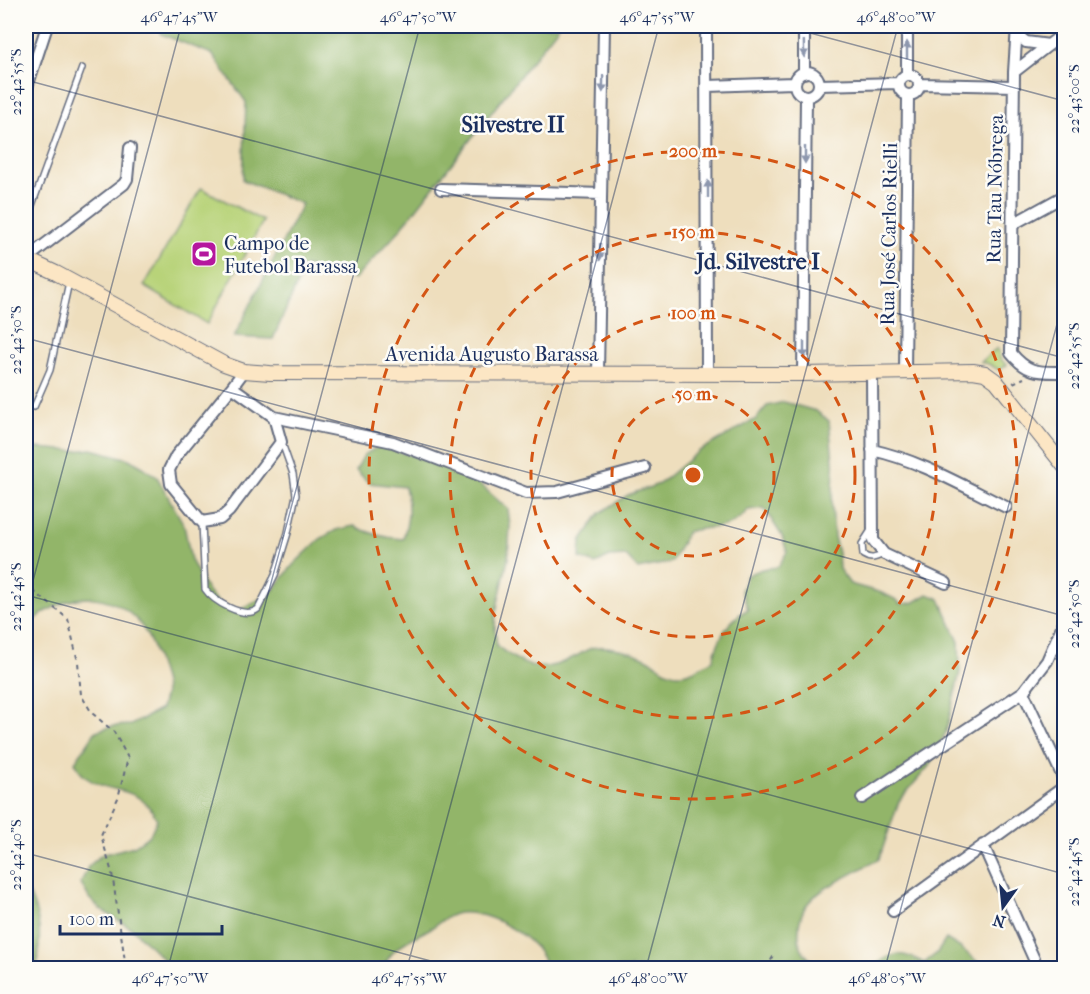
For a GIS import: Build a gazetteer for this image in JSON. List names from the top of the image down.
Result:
{
  "streets": {
    "street": ["Rua Tau Nóbrega", "Rua José Carlos Rielli", "Avenida Augusto Barassa"]
  },
  "crossings": [
    ["Rua José Carlos Rielli", "Avenida Augusto Barassa"]
  ],
  "districts": ["Silvestre II", "Jd. Silvestre I"],
  "places": {
    "sports": ["Campo de Futebol Barassa"]
  },
  "scale_bar": "100 m",
  "north": "bottom",
  "coordinates": [
    "46°47'45\"W",
    "46°47'50\"W",
    "46°47'55\"W",
    "46°48'00\"W",
    "22°42'55\"S",
    "22°43'00\"S",
    "22°42'50\"S",
    "22°42'45\"S",
    "22°42'40\"S",
    "46°48'05\"W"
  ],
  "rings": [
    "200 m",
    "150 m",
    "100 m",
    "50 m"
  ]
}
